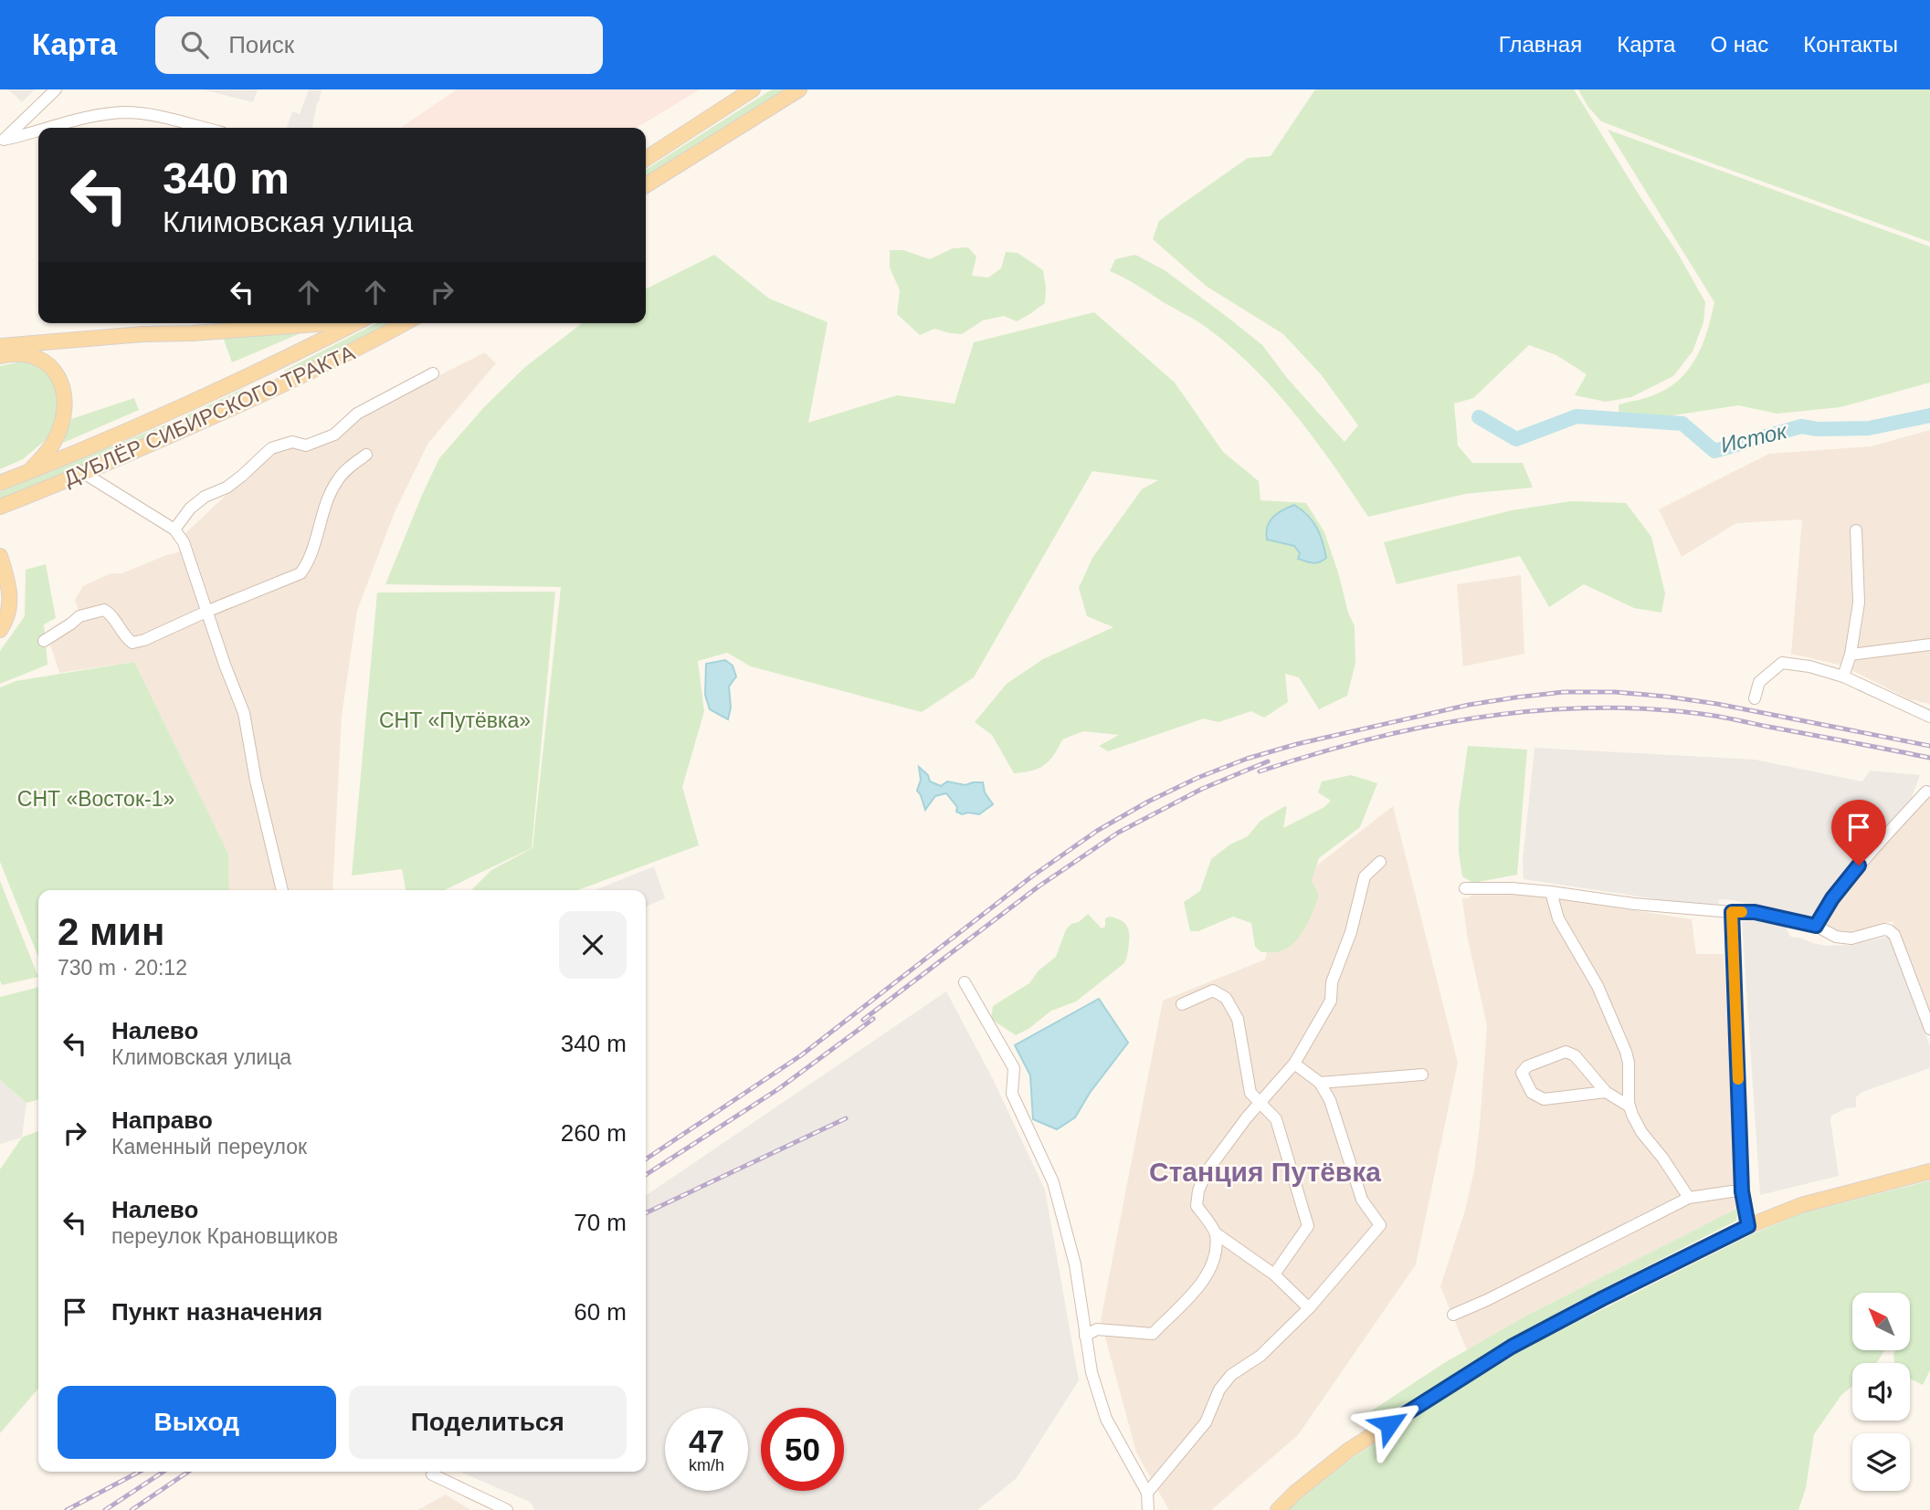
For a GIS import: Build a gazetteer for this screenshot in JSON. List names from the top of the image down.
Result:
{
  "streets": {
    "main road": ["ДУБЛЁР СИБИРСКОГО ТРАКТА"]
  },
  "districts": ["Станция Путёвка"],
  "water": ["Исток"],
  "parks": ["СНТ «Путёвка»", "СНТ «Восток-1»"],
  "north": "top left",
  "page": {
    "header": "Карта",
    "search": "Поиск",
    "nav": [
      "Главная",
      "Карта",
      "О нас",
      "Контакты"
    ],
    "turn": ["340 m", "Климовская улица"],
    "heading": ["2 мин", "730 m · 20:12"],
    "list": [
      {
        "name": "Налево",
        "note": "Климовская улица",
        "value": "340 m"
      },
      {
        "name": "Направо",
        "note": "Каменный переулок",
        "value": "260 m"
      },
      {
        "name": "Налево",
        "note": "переулок Крановщиков",
        "value": "70 m"
      },
      {
        "name": "Пункт назначения",
        "value": "60 m"
      }
    ],
    "buttons": ["Выход", "Поделиться"],
    "speed": "47 km/h",
    "limit": "50"
  }
}
